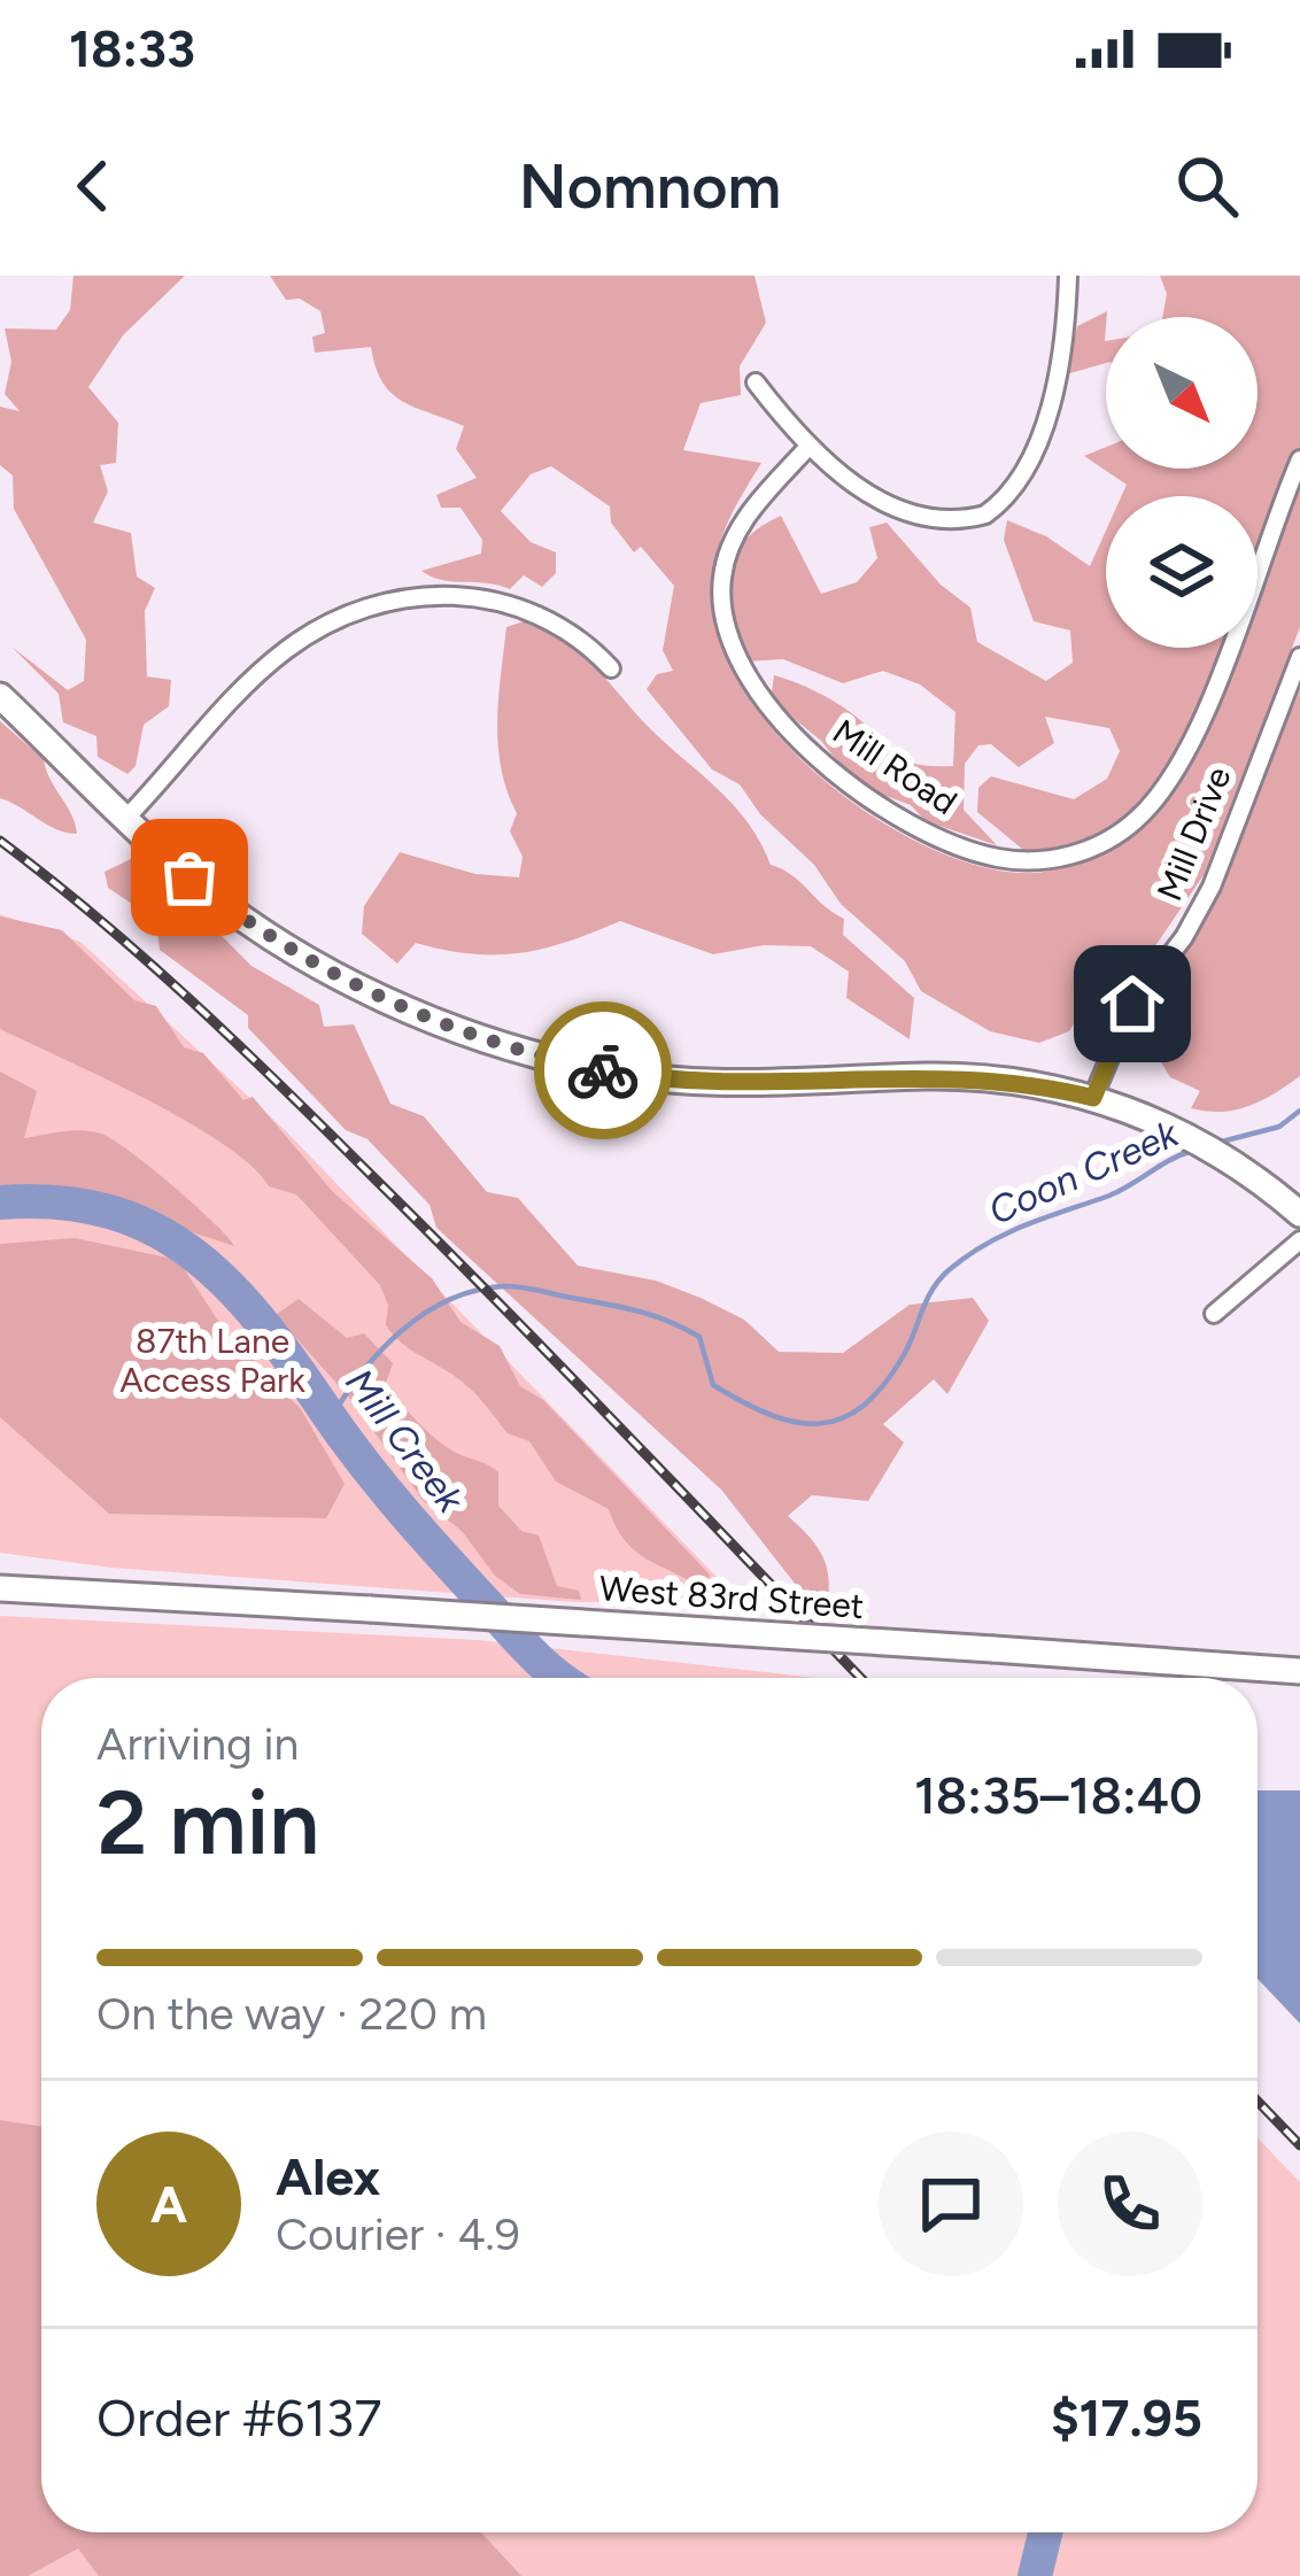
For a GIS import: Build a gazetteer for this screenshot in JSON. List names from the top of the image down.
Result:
{
  "streets": {
    "main road": ["West 83rd Street"],
    "street": ["Mill Road", "Mill Drive"]
  },
  "water": ["Coon Creek", "Mill Creek"],
  "parks": ["87th Lane Access Park"],
  "north": "bottom right",
  "page": {
    "status": "18:33",
    "header": "Nomnom",
    "heading": ["2 min", "Arriving in", "18:35–18:40"],
    "panel": [
      "Alex",
      "Courier · 4.9",
      "Order #6137",
      "$17.95"
    ],
    "bar": "On the way · 220 m",
    "round": "A"
  }
}
